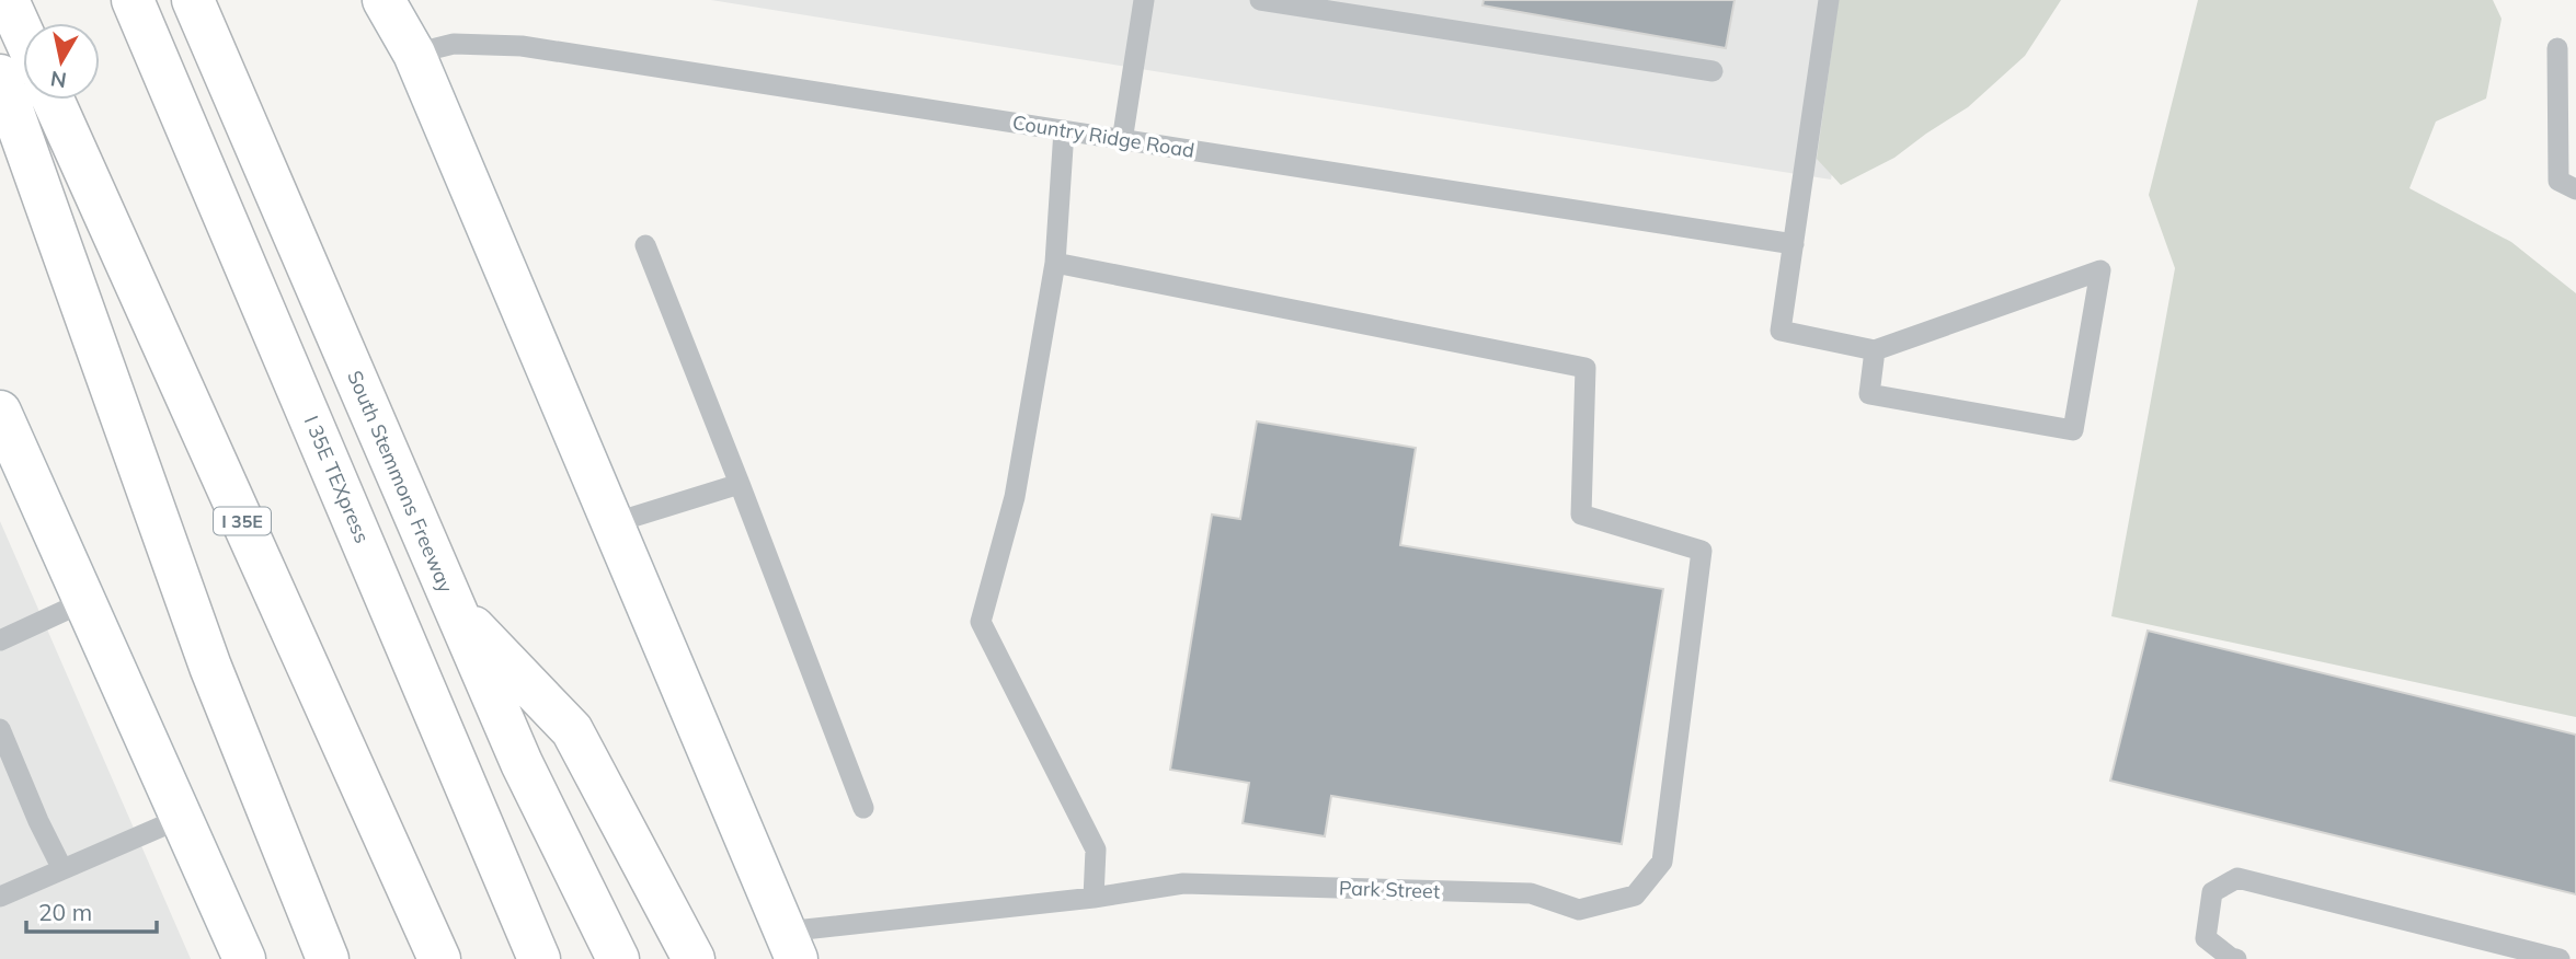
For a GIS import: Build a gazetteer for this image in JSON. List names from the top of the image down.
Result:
{
  "streets": {
    "main road": ["I 35E TEXpress", "South Stemmons Freeway", "I 35E"],
    "lane": ["Country Ridge Road", "Park Street"]
  },
  "scale_bar": "20 m",
  "north": "bottom"
}
